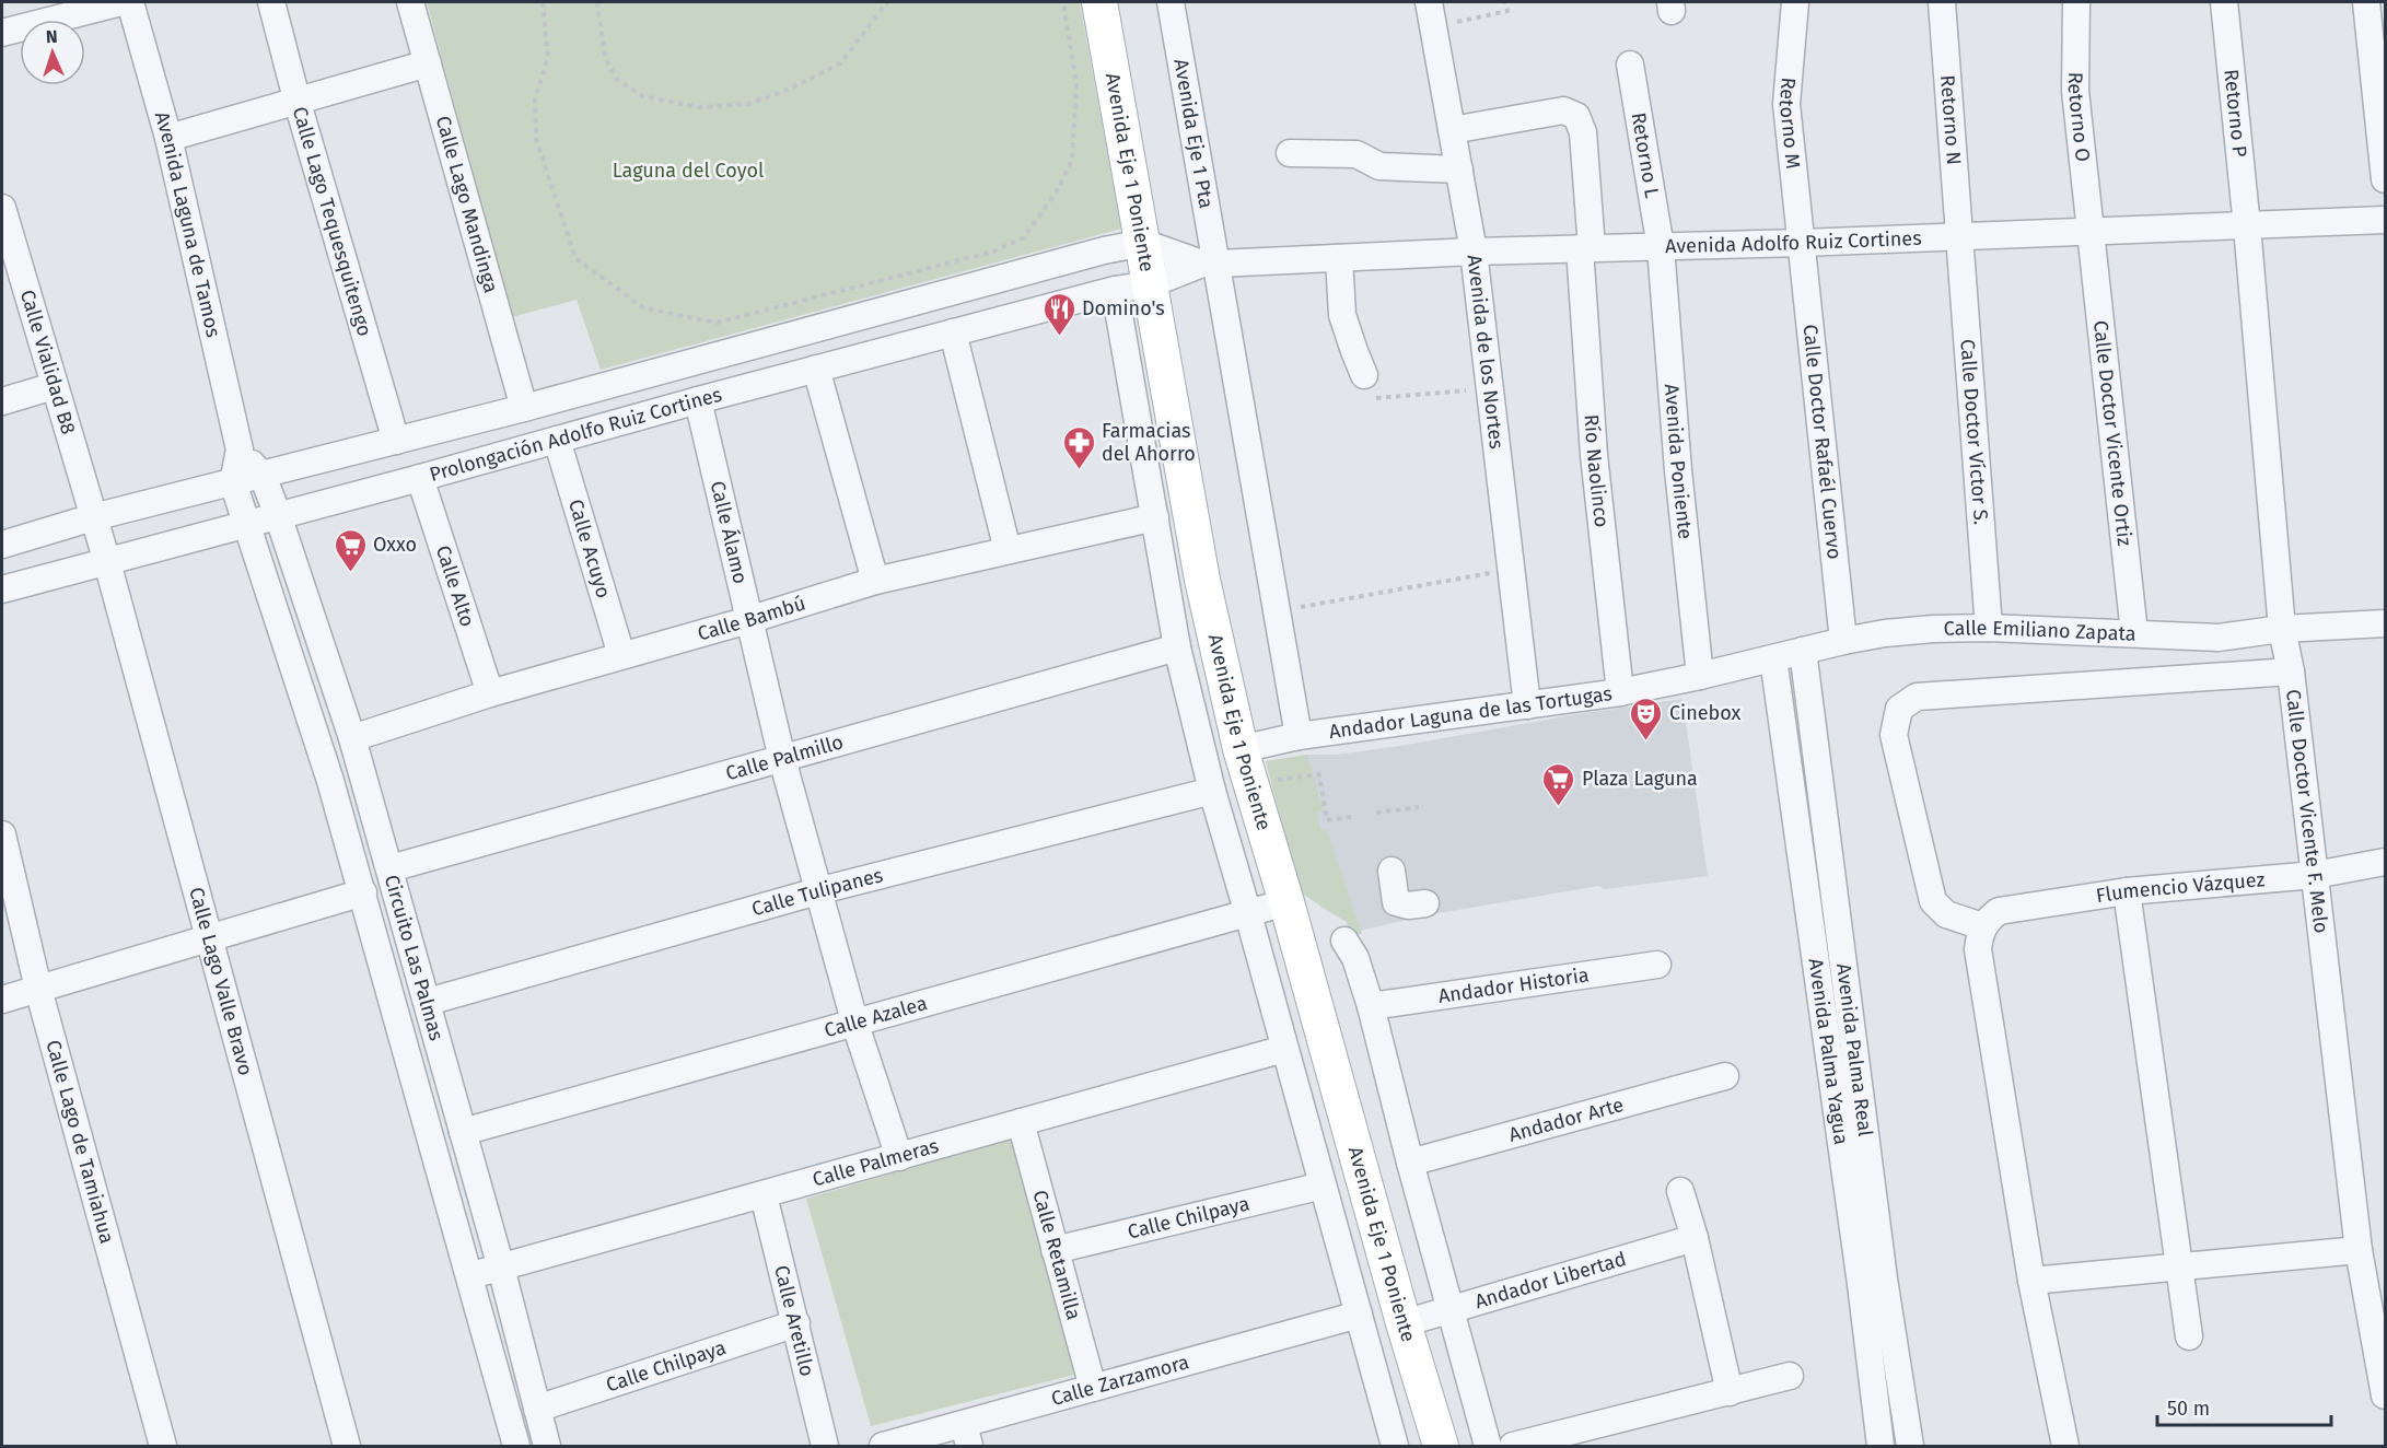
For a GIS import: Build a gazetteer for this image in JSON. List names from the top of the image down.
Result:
{
  "streets": {
    "main road": ["Avenida Eje 1 Poniente"],
    "street": [
      "Retorno P",
      "Retorno O",
      "Retorno N",
      "Retorno M",
      "Avenida Eje 1 Pta",
      "Retorno L",
      "Calle Lago Mandinga",
      "Calle Lago Tequesquitengo",
      "Avenida Laguna de Tamos",
      "Avenida Adolfo Ruiz Cortines",
      "Avenida de los Nortes",
      "Calle Vialidad B8",
      "Calle Doctor Víctor S.",
      "Calle Doctor Vicente Ortiz",
      "Prolongación Adolfo Ruiz Cortines",
      "Calle Doctor Rafaél Cuervo",
      "Avenida Poniente",
      "Río Naolinco",
      "Calle Álamo",
      "Calle Acuyo",
      "Calle Alto",
      "Calle Bambú",
      "Calle Emiliano Zapata",
      "Andador Laguna de las Tortugas",
      "Calle Palmillo",
      "Calle Doctor Vicente F. Melo",
      "Flumencio Vázquez",
      "Calle Tulipanes",
      "Circuito Las Palmas",
      "Calle Lago Valle Bravo",
      "Andador Historia",
      "Calle Azalea",
      "Avenida Palma Real",
      "Avenida Palma Yagua",
      "Andador Arte",
      "Calle Lago de Tamiahua",
      "Calle Palmeras",
      "Calle Chilpaya",
      "Calle Retamilla",
      "Andador Libertad",
      "Calle Aretillo",
      "Calle Zarzamora"
    ]
  },
  "crossings": [
    ["Retorno P", "Avenida Adolfo Ruiz Cortines"],
    ["Retorno P", "Calle Doctor Vicente F. Melo"],
    ["Retorno O", "Avenida Adolfo Ruiz Cortines"],
    ["Retorno O", "Calle Doctor Vicente Ortiz"],
    ["Retorno N", "Avenida Adolfo Ruiz Cortines"],
    ["Retorno N", "Calle Doctor Víctor S."],
    ["Retorno M", "Avenida Adolfo Ruiz Cortines"],
    ["Retorno M", "Calle Doctor Rafaél Cuervo"],
    ["Avenida Eje 1 Pta", "Avenida Adolfo Ruiz Cortines"],
    ["Avenida Eje 1 Pta", "Andador Laguna de las Tortugas"],
    ["Retorno L", "Avenida Adolfo Ruiz Cortines"],
    ["Retorno L", "Avenida Poniente"],
    ["Avenida Eje 1 Poniente", "Avenida Adolfo Ruiz Cortines"],
    ["Avenida Eje 1 Poniente", "Prolongación Adolfo Ruiz Cortines"],
    ["Avenida Eje 1 Poniente", "Calle Bambú"],
    ["Avenida Eje 1 Poniente", "Andador Laguna de las Tortugas"],
    ["Avenida Eje 1 Poniente", "Calle Palmillo"],
    ["Avenida Eje 1 Poniente", "Calle Tulipanes"],
    ["Avenida Eje 1 Poniente", "Calle Azalea"],
    ["Avenida Eje 1 Poniente", "Calle Palmeras"],
    ["Avenida Eje 1 Poniente", "Calle Chilpaya"],
    ["Avenida Eje 1 Poniente", "Andador Libertad"],
    ["Avenida Eje 1 Poniente", "Calle Zarzamora"],
    ["Calle Lago Mandinga", "Prolongación Adolfo Ruiz Cortines"],
    ["Calle Lago Tequesquitengo", "Prolongación Adolfo Ruiz Cortines"],
    ["Avenida Laguna de Tamos", "Prolongación Adolfo Ruiz Cortines"],
    ["Avenida Laguna de Tamos", "Circuito Las Palmas"],
    ["Avenida Adolfo Ruiz Cortines", "Avenida de los Nortes"],
    ["Avenida Adolfo Ruiz Cortines", "Calle Doctor Víctor S."],
    ["Avenida Adolfo Ruiz Cortines", "Calle Doctor Vicente Ortiz"],
    ["Avenida Adolfo Ruiz Cortines", "Prolongación Adolfo Ruiz Cortines"],
    ["Avenida Adolfo Ruiz Cortines", "Calle Doctor Rafaél Cuervo"],
    ["Avenida Adolfo Ruiz Cortines", "Avenida Poniente"],
    ["Avenida Adolfo Ruiz Cortines", "Río Naolinco"],
    ["Avenida Adolfo Ruiz Cortines", "Calle Doctor Vicente F. Melo"],
    ["Avenida de los Nortes", "Río Naolinco"],
    ["Avenida de los Nortes", "Andador Laguna de las Tortugas"],
    ["Calle Vialidad B8", "Prolongación Adolfo Ruiz Cortines"],
    ["Calle Vialidad B8", "Calle Lago Valle Bravo"],
    ["Calle Doctor Víctor S.", "Calle Emiliano Zapata"],
    ["Calle Doctor Vicente Ortiz", "Calle Emiliano Zapata"],
    ["Prolongación Adolfo Ruiz Cortines", "Calle Álamo"],
    ["Prolongación Adolfo Ruiz Cortines", "Calle Acuyo"],
    ["Prolongación Adolfo Ruiz Cortines", "Calle Alto"],
    ["Prolongación Adolfo Ruiz Cortines", "Circuito Las Palmas"],
    ["Prolongación Adolfo Ruiz Cortines", "Calle Lago Valle Bravo"],
    ["Calle Doctor Rafaél Cuervo", "Calle Emiliano Zapata"],
    ["Avenida Poniente", "Calle Emiliano Zapata"],
    ["Avenida Poniente", "Andador Laguna de las Tortugas"],
    ["Río Naolinco", "Andador Laguna de las Tortugas"],
    ["Calle Álamo", "Calle Bambú"],
    ["Calle Álamo", "Calle Palmillo"],
    ["Calle Álamo", "Calle Tulipanes"],
    ["Calle Álamo", "Calle Azalea"],
    ["Calle Álamo", "Calle Palmeras"],
    ["Calle Acuyo", "Calle Bambú"],
    ["Calle Alto", "Calle Bambú"],
    ["Calle Bambú", "Circuito Las Palmas"],
    ["Calle Emiliano Zapata", "Andador Laguna de las Tortugas"],
    ["Calle Emiliano Zapata", "Calle Doctor Vicente F. Melo"],
    ["Calle Emiliano Zapata", "Avenida Palma Real"],
    ["Calle Emiliano Zapata", "Avenida Palma Yagua"],
    ["Calle Palmillo", "Circuito Las Palmas"],
    ["Calle Doctor Vicente F. Melo", "Flumencio Vázquez"],
    ["Calle Tulipanes", "Circuito Las Palmas"],
    ["Circuito Las Palmas", "Calle Azalea"],
    ["Circuito Las Palmas", "Calle Palmeras"],
    ["Circuito Las Palmas", "Calle Chilpaya"],
    ["Avenida Palma Real", "Avenida Palma Yagua"],
    ["Calle Palmeras", "Calle Retamilla"],
    ["Calle Palmeras", "Calle Aretillo"],
    ["Calle Chilpaya", "Calle Retamilla"],
    ["Calle Chilpaya", "Calle Aretillo"],
    ["Calle Retamilla", "Calle Zarzamora"]
  ],
  "parks": ["Laguna del Coyol"],
  "places": {
    "restaurant": ["Domino's"],
    "pharmacy": ["Farmacias del Ahorro"],
    "supermarket": ["Oxxo", "Plaza Laguna"],
    "theatre": ["Cinebox"]
  },
  "scale_bar": "50 m",
  "north": "top"
}
